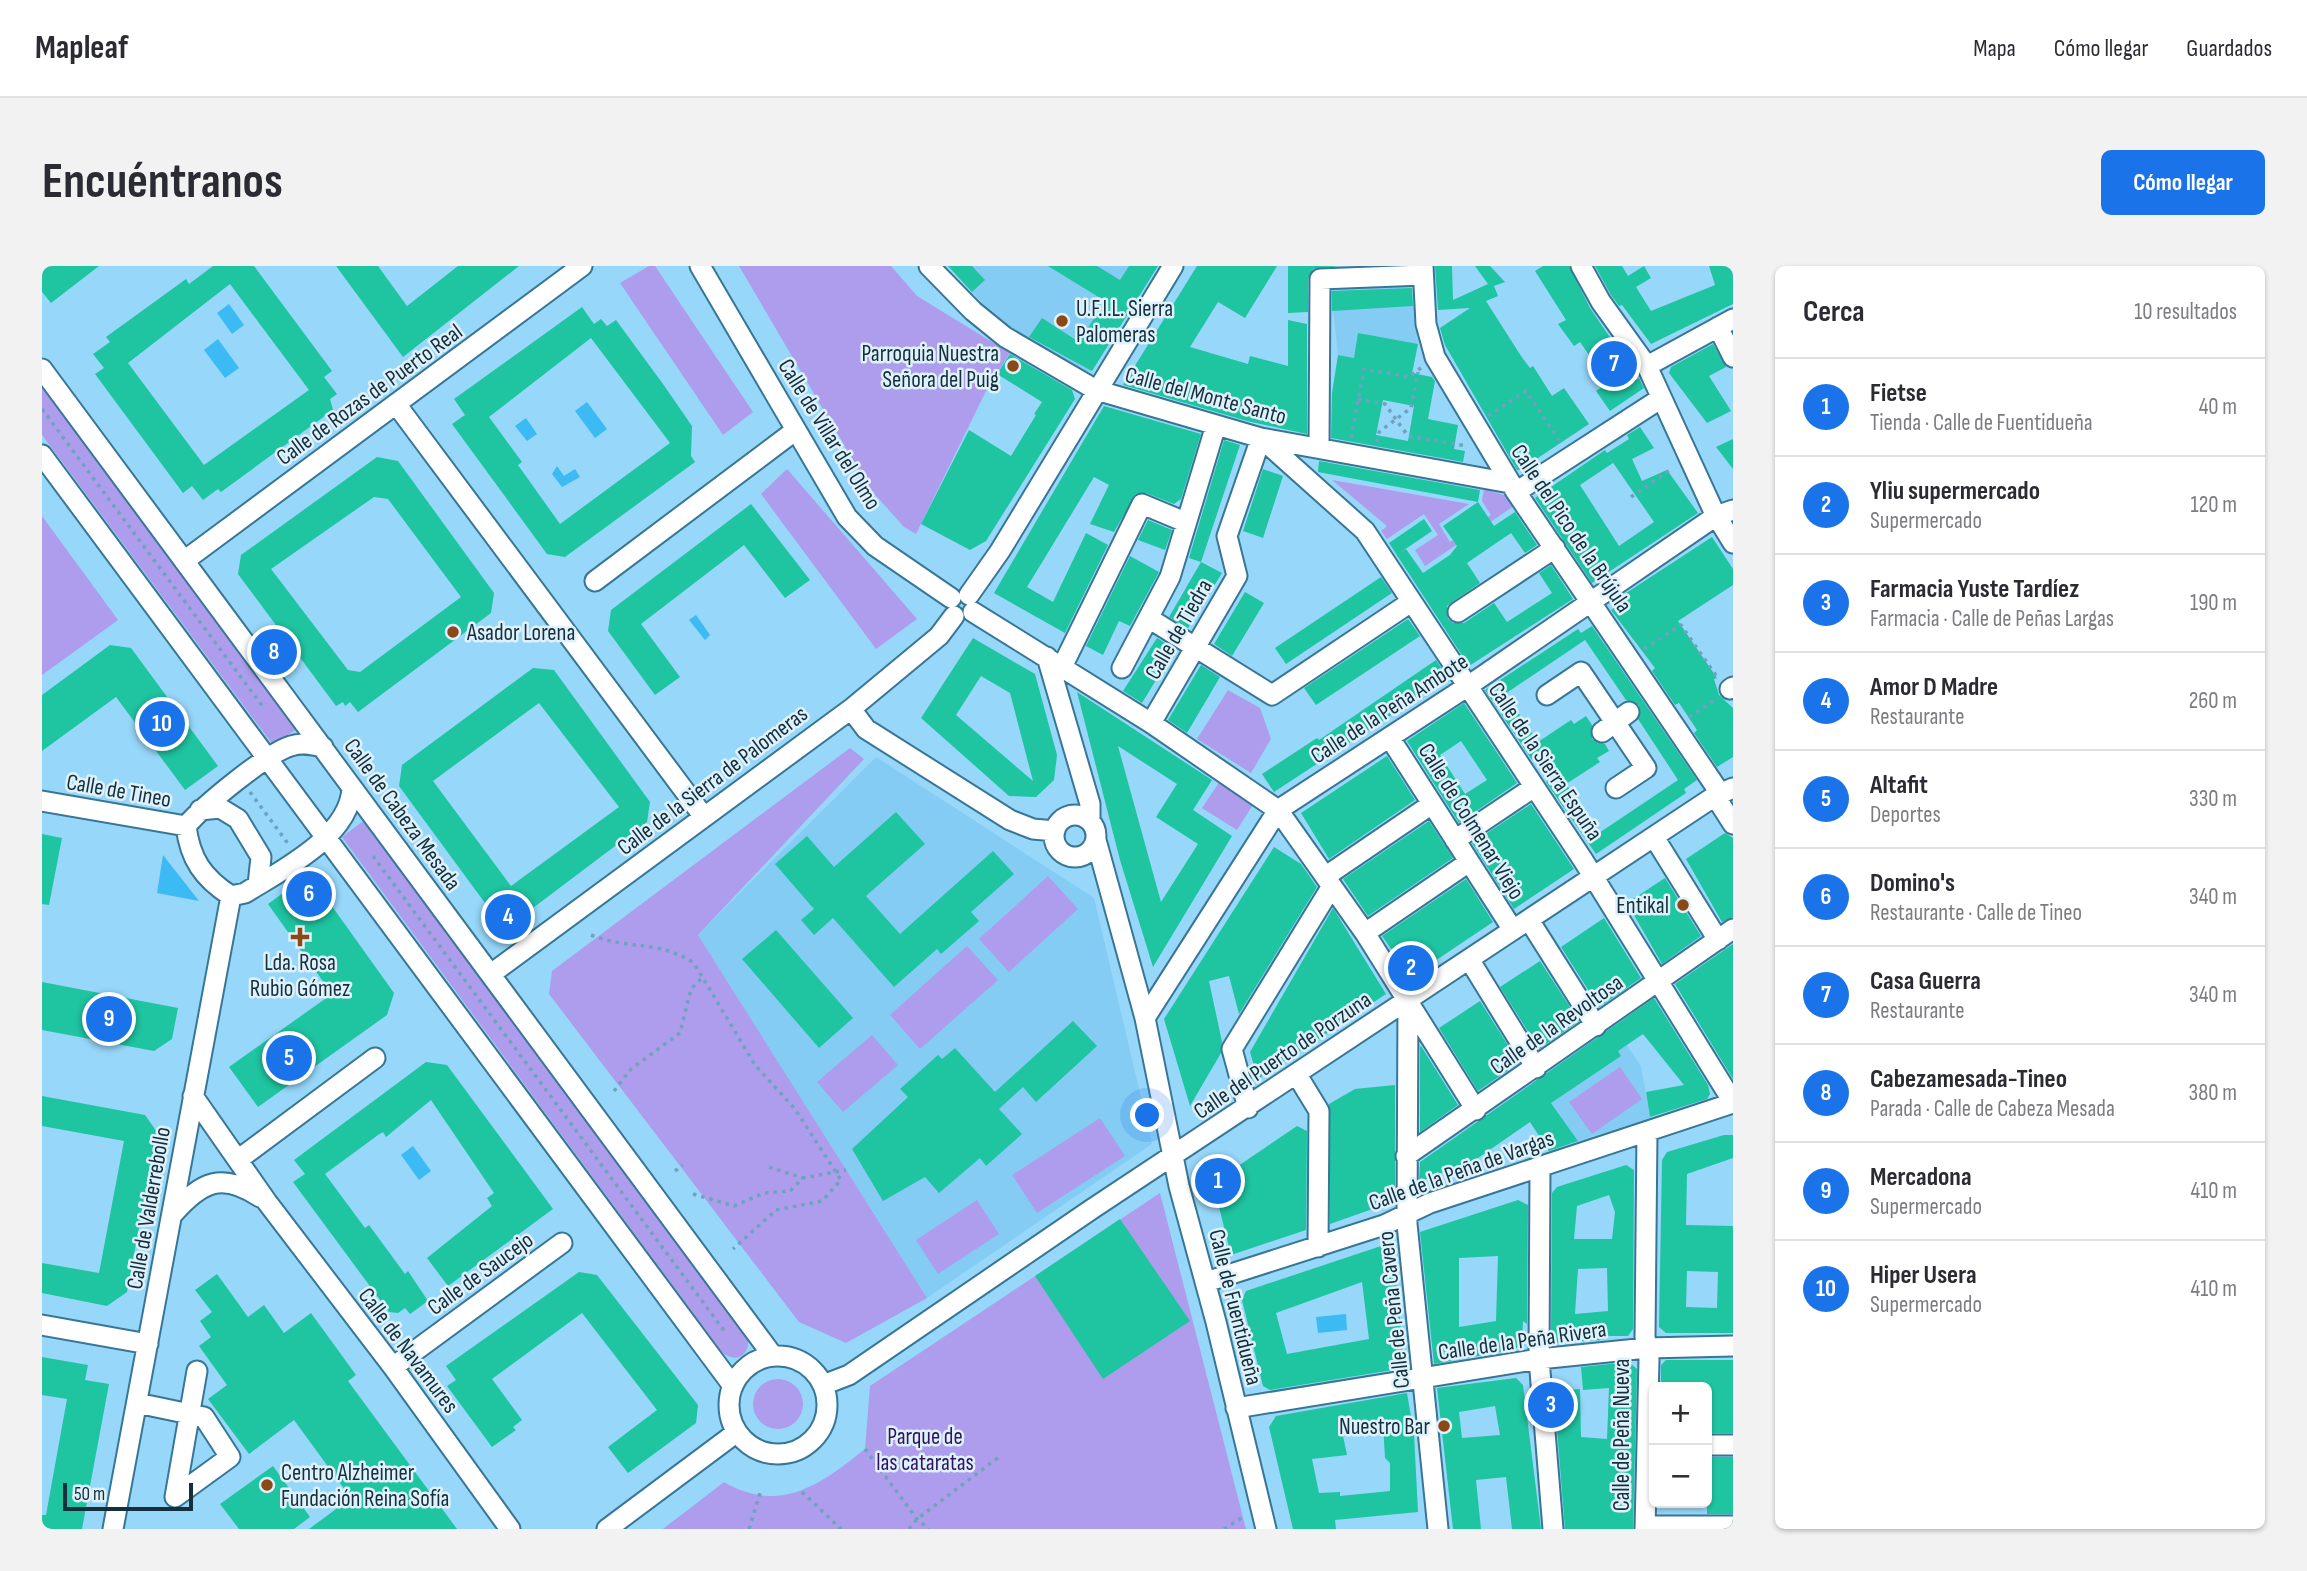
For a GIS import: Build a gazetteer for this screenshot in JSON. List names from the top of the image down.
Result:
{
  "streets": {
    "street": [
      "Calle de Rozas de Puerto Real",
      "Calle del Monte Santo",
      "Calle de Villar del Olmo",
      "Calle del Pico de la Brújula",
      "Calle de Tiedra",
      "Calle de la Peña Ambote",
      "Calle de la Sierra Espuña",
      "Calle de la Sierra de Palomeras",
      "Calle de Tineo",
      "Calle de Cabeza Mesada",
      "Calle de Colmenar Viejo",
      "Calle de la Revoltosa",
      "Calle del Puerto de Porzuna",
      "Calle de la Peña de Vargas",
      "Calle de Valderrebollo",
      "Calle de Saucejo",
      "Calle de Fuentidueña",
      "Calle de Peña Cavero",
      "Calle de la Peña Rivera",
      "Calle de Navamures",
      "Calle de Peña Nueva"
    ]
  },
  "crossings": [
    ["Calle de Rozas de Puerto Real", "Calle de Cabeza Mesada"],
    ["Calle del Monte Santo", "Calle del Pico de la Brújula"],
    ["Calle del Monte Santo", "Calle de Tiedra"],
    ["Calle del Monte Santo", "Calle de la Sierra Espuña"],
    ["Calle del Monte Santo", "Calle de la Sierra de Palomeras"],
    ["Calle de Villar del Olmo", "Calle de Tiedra"],
    ["Calle de Villar del Olmo", "Calle de la Peña Ambote"],
    ["Calle de Villar del Olmo", "Calle de la Sierra de Palomeras"],
    ["Calle de Villar del Olmo", "Calle de la Revoltosa"],
    ["Calle de Villar del Olmo", "Calle del Puerto de Porzuna"],
    ["Calle de Villar del Olmo", "Calle de Peña Cavero"],
    ["Calle del Pico de la Brújula", "Calle de la Peña Ambote"],
    ["Calle del Pico de la Brújula", "Calle del Puerto de Porzuna"],
    ["Calle de Tiedra", "Calle de la Sierra Espuña"],
    ["Calle de la Peña Ambote", "Calle de la Sierra Espuña"],
    ["Calle de la Peña Ambote", "Calle de Colmenar Viejo"],
    ["Calle de la Peña Ambote", "Calle de Fuentidueña"],
    ["Calle de la Sierra Espuña", "Calle de la Revoltosa"],
    ["Calle de la Sierra Espuña", "Calle del Puerto de Porzuna"],
    ["Calle de la Sierra Espuña", "Calle de la Peña de Vargas"],
    ["Calle de la Sierra de Palomeras", "Calle de Cabeza Mesada"],
    ["Calle de Tineo", "Calle de Cabeza Mesada"],
    ["Calle de Tineo", "Calle de Valderrebollo"],
    ["Calle de Cabeza Mesada", "Calle del Puerto de Porzuna"],
    ["Calle de Colmenar Viejo", "Calle de la Revoltosa"],
    ["Calle de Colmenar Viejo", "Calle del Puerto de Porzuna"],
    ["Calle de la Revoltosa", "Calle de Peña Cavero"],
    ["Calle del Puerto de Porzuna", "Calle de Fuentidueña"],
    ["Calle del Puerto de Porzuna", "Calle de Peña Cavero"],
    ["Calle de la Peña de Vargas", "Calle de Fuentidueña"],
    ["Calle de la Peña de Vargas", "Calle de Peña Cavero"],
    ["Calle de la Peña de Vargas", "Calle de Peña Nueva"],
    ["Calle de Valderrebollo", "Calle de Navamures"],
    ["Calle de Saucejo", "Calle de Navamures"],
    ["Calle de Fuentidueña", "Calle de la Peña Rivera"],
    ["Calle de Peña Cavero", "Calle de la Peña Rivera"],
    ["Calle de la Peña Rivera", "Calle de Peña Nueva"]
  ],
  "parks": ["Parque de las cataratas"],
  "places": {
    "other": [
      "U.F.I.L. Sierra Palomeras",
      "Parroquia Nuestra Señora del Puig",
      "Asador Lorena",
      "Entikal",
      "Nuestro Bar",
      "Centro Alzheimer Fundación Reina Sofía"
    ],
    "health": ["Lda. Rosa Rubio Gómez"]
  },
  "scale_bar": "50 m",
  "page": {
    "header": "Mapleaf",
    "nav": ["Mapa", "Cómo llegar", "Guardados"],
    "buttons": "Cómo llegar",
    "title": "Encuéntranos",
    "heading": ["Cerca", "10 resultados"],
    "pins": [
      "7",
      "8",
      "10",
      "6",
      "4",
      "2",
      "9",
      "5",
      "1",
      "3"
    ],
    "list": [
      {
        "mark": "1",
        "name": "Fietse",
        "note": "Tienda · Calle de Fuentidueña",
        "value": "40 m"
      },
      {
        "mark": "2",
        "name": "Yliu supermercado",
        "note": "Supermercado",
        "value": "120 m"
      },
      {
        "mark": "3",
        "name": "Farmacia Yuste Tardíez",
        "note": "Farmacia · Calle de Peñas Largas",
        "value": "190 m"
      },
      {
        "mark": "4",
        "name": "Amor D Madre",
        "note": "Restaurante",
        "value": "260 m"
      },
      {
        "mark": "5",
        "name": "Altafit",
        "note": "Deportes",
        "value": "330 m"
      },
      {
        "mark": "6",
        "name": "Domino's",
        "note": "Restaurante · Calle de Tineo",
        "value": "340 m"
      },
      {
        "mark": "7",
        "name": "Casa Guerra",
        "note": "Restaurante",
        "value": "340 m"
      },
      {
        "mark": "8",
        "name": "Cabezamesada-Tineo",
        "note": "Parada · Calle de Cabeza Mesada",
        "value": "380 m"
      },
      {
        "mark": "9",
        "name": "Mercadona",
        "note": "Supermercado",
        "value": "410 m"
      },
      {
        "mark": "10",
        "name": "Hiper Usera",
        "note": "Supermercado",
        "value": "410 m"
      }
    ],
    "map_buttons": ["+", "−"],
    "scale": "50 m"
  }
}
